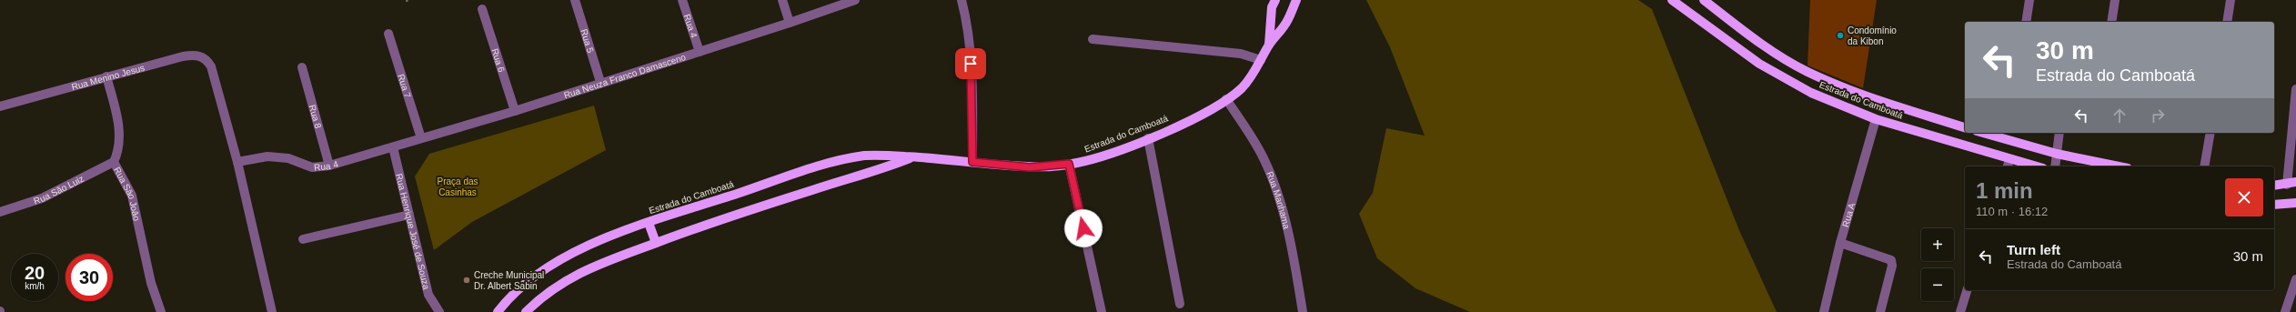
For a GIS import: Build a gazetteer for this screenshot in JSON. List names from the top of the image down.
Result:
{
  "streets": {
    "main road": ["Estrada do Camboatá"],
    "street": [
      "Rua 4",
      "Rua 5",
      "Rua 6",
      "Rua Neuza Franco Damasceno",
      "Rua Menino Jesus",
      "Rua 7",
      "Rua 8",
      "Rua São Luiz",
      "Rua Sāo Joāo",
      "Rua Manhama",
      "Rua A",
      "Rua Henrique José de Souza"
    ]
  },
  "crossings": [
    ["Rua 4", "Rua Neuza Franco Damasceno"],
    ["Rua 4", "Rua Menino Jesus"],
    ["Rua 4", "Rua 8"],
    ["Rua 4", "Rua Henrique José de Souza"],
    ["Rua 5", "Rua Neuza Franco Damasceno"],
    ["Rua 6", "Rua Neuza Franco Damasceno"],
    ["Rua Neuza Franco Damasceno", "Rua 7"],
    ["Rua Neuza Franco Damasceno", "Rua Henrique José de Souza"],
    ["Rua Menino Jesus", "Rua Sāo Joāo"],
    ["Estrada do Camboatá", "Rua Manhama"],
    ["Estrada do Camboatá", "Rua A"],
    ["Rua São Luiz", "Rua Sāo Joāo"]
  ],
  "parks": ["Praça das Casinhas"],
  "places": ["Condomínio da Kibon", "Creche Municipal Dr. Albert Sabin"],
  "page": {
    "turn": ["30 m", "Estrada do Camboatá"],
    "heading": ["1 min", "110 m · 16:12"],
    "map_buttons": ["+", "−"],
    "list": [
      {
        "name": "Turn left",
        "note": "Estrada do Camboatá",
        "value": "30 m"
      }
    ],
    "speed": "20 km/h",
    "limit": "30"
  }
}
